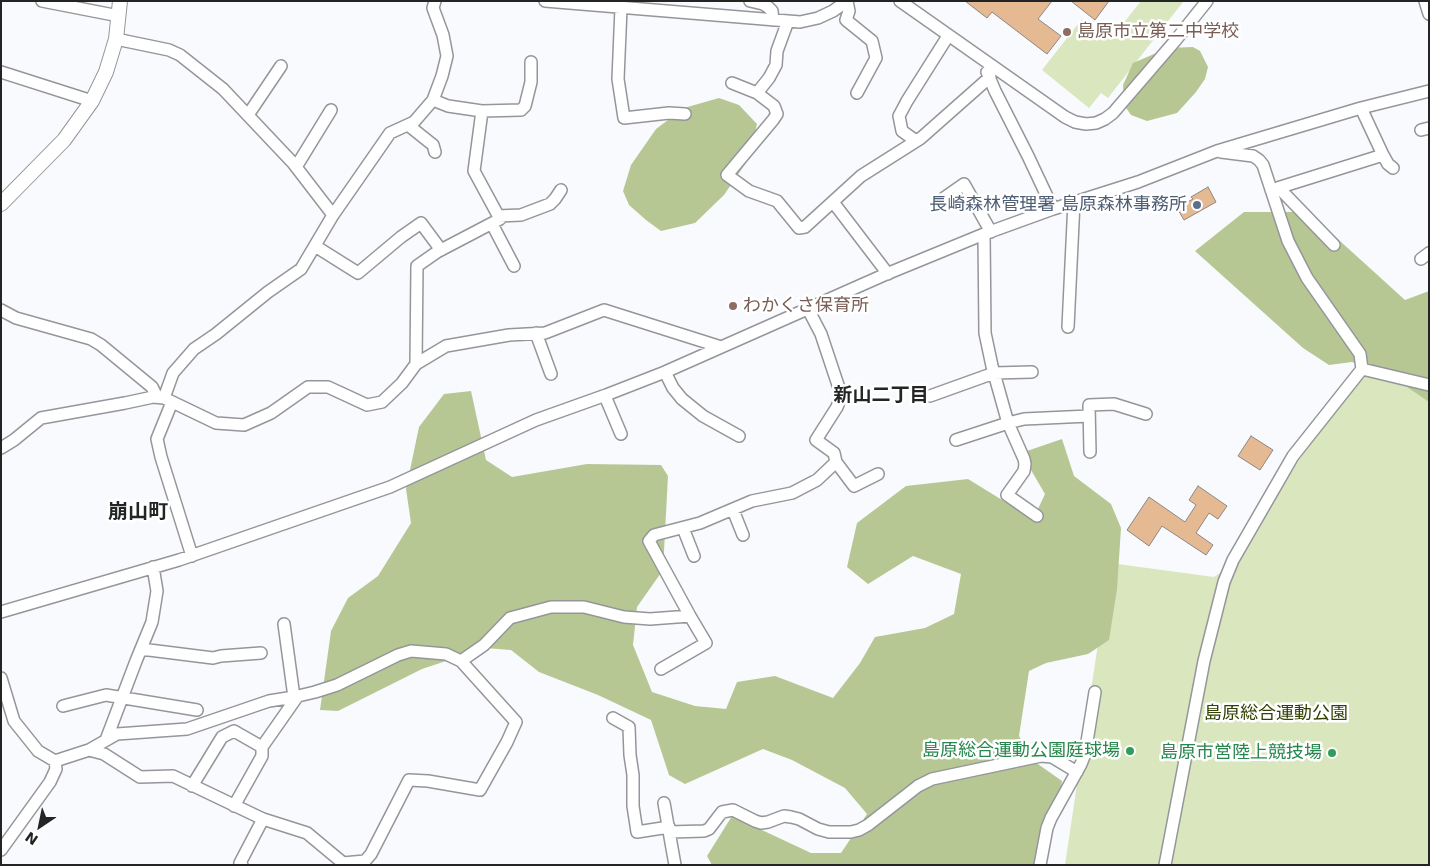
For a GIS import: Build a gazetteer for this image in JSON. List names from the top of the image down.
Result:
{
  "districts": ["新山二丁目", "崩山町"],
  "parks": ["島原総合運動公園"],
  "places": [
    "島原市立第二中学校",
    "長崎森林管理署 島原森林事務所",
    "わかくさ保育所",
    "島原総合運動公園庭球場",
    "島原市営陸上競技場"
  ],
  "north": "bottom left"
}
